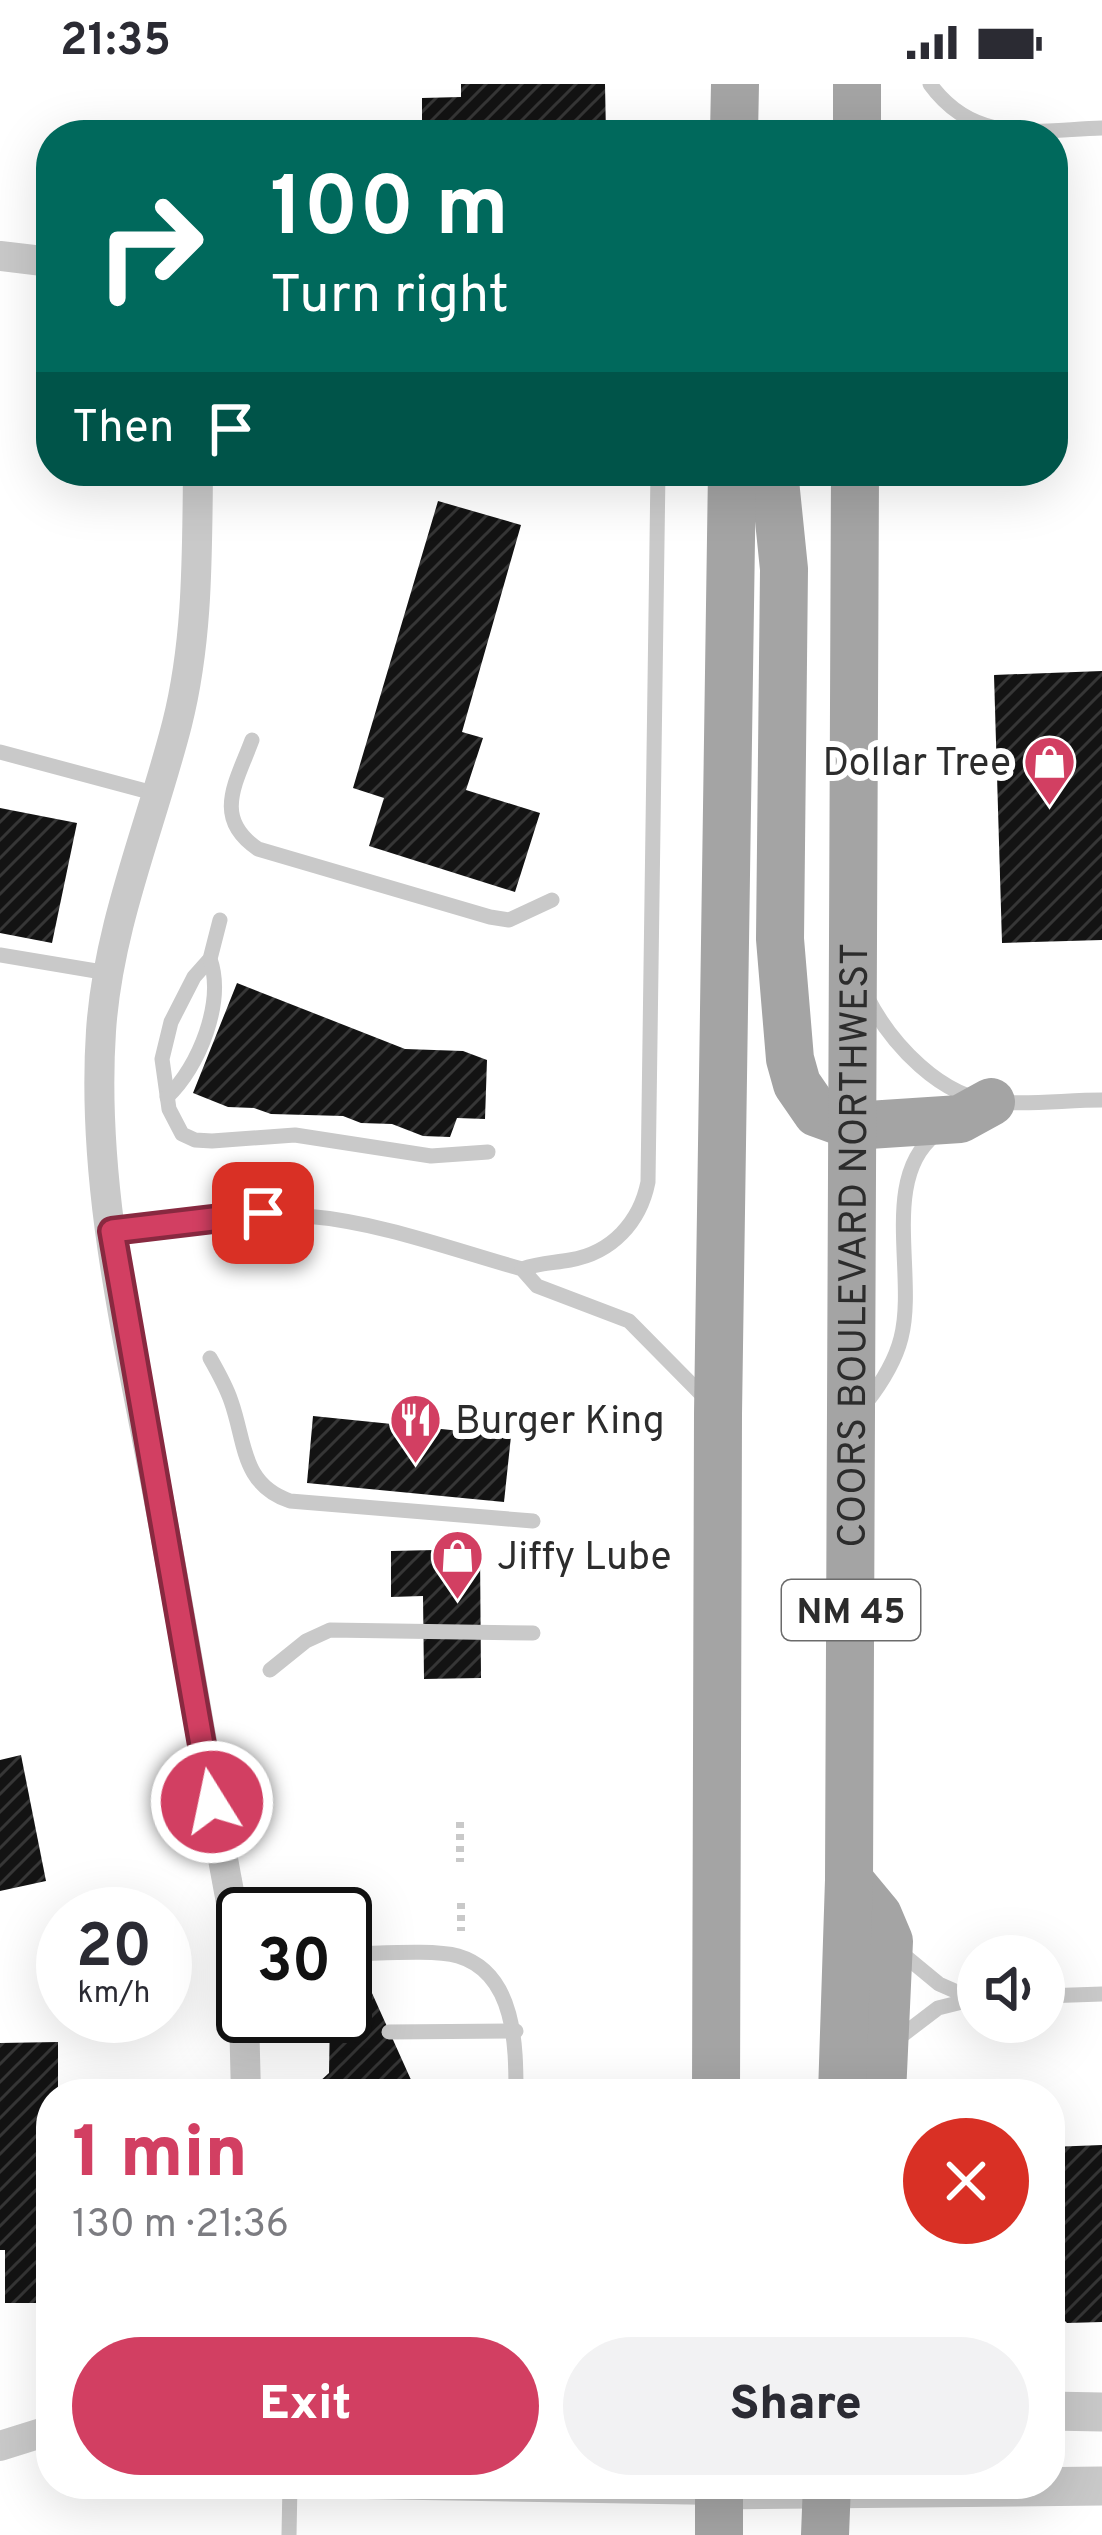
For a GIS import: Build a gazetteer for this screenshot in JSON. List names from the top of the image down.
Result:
{
  "streets": {
    "main road": ["COORS BOULEVARD NORTHWEST", "NM 45"]
  },
  "places": {
    "shop": ["Dollar Tree", "Jiffy Lube"],
    "restaurant": ["Burger King"]
  },
  "page": {
    "status": "21:35",
    "turn": ["100 m", "Turn right"],
    "then": "Then",
    "speed": "20 km/h",
    "limit": "30",
    "heading": ["1 min", "130 m · 21:36"],
    "buttons": ["Exit", "Share"]
  }
}
